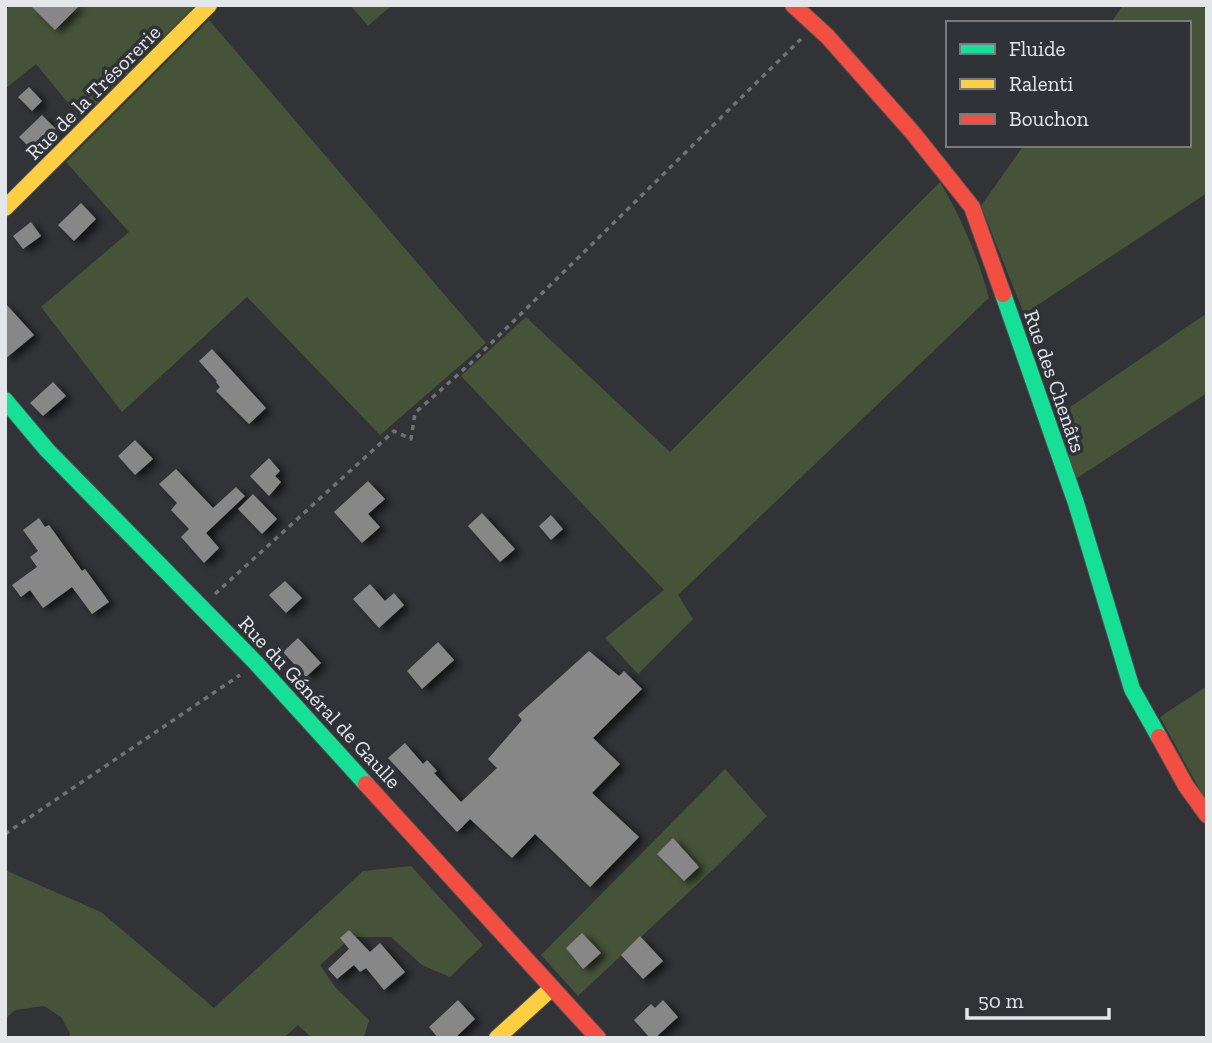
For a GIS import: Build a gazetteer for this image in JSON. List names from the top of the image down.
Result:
{
  "streets": {
    "street": ["Rue de la Trésorerie", "Rue des Chenâts", "Rue du Général de Gaulle"]
  },
  "legend": ["Fluide", "Ralenti", "Bouchon"],
  "scale_bar": "50 m"
}
